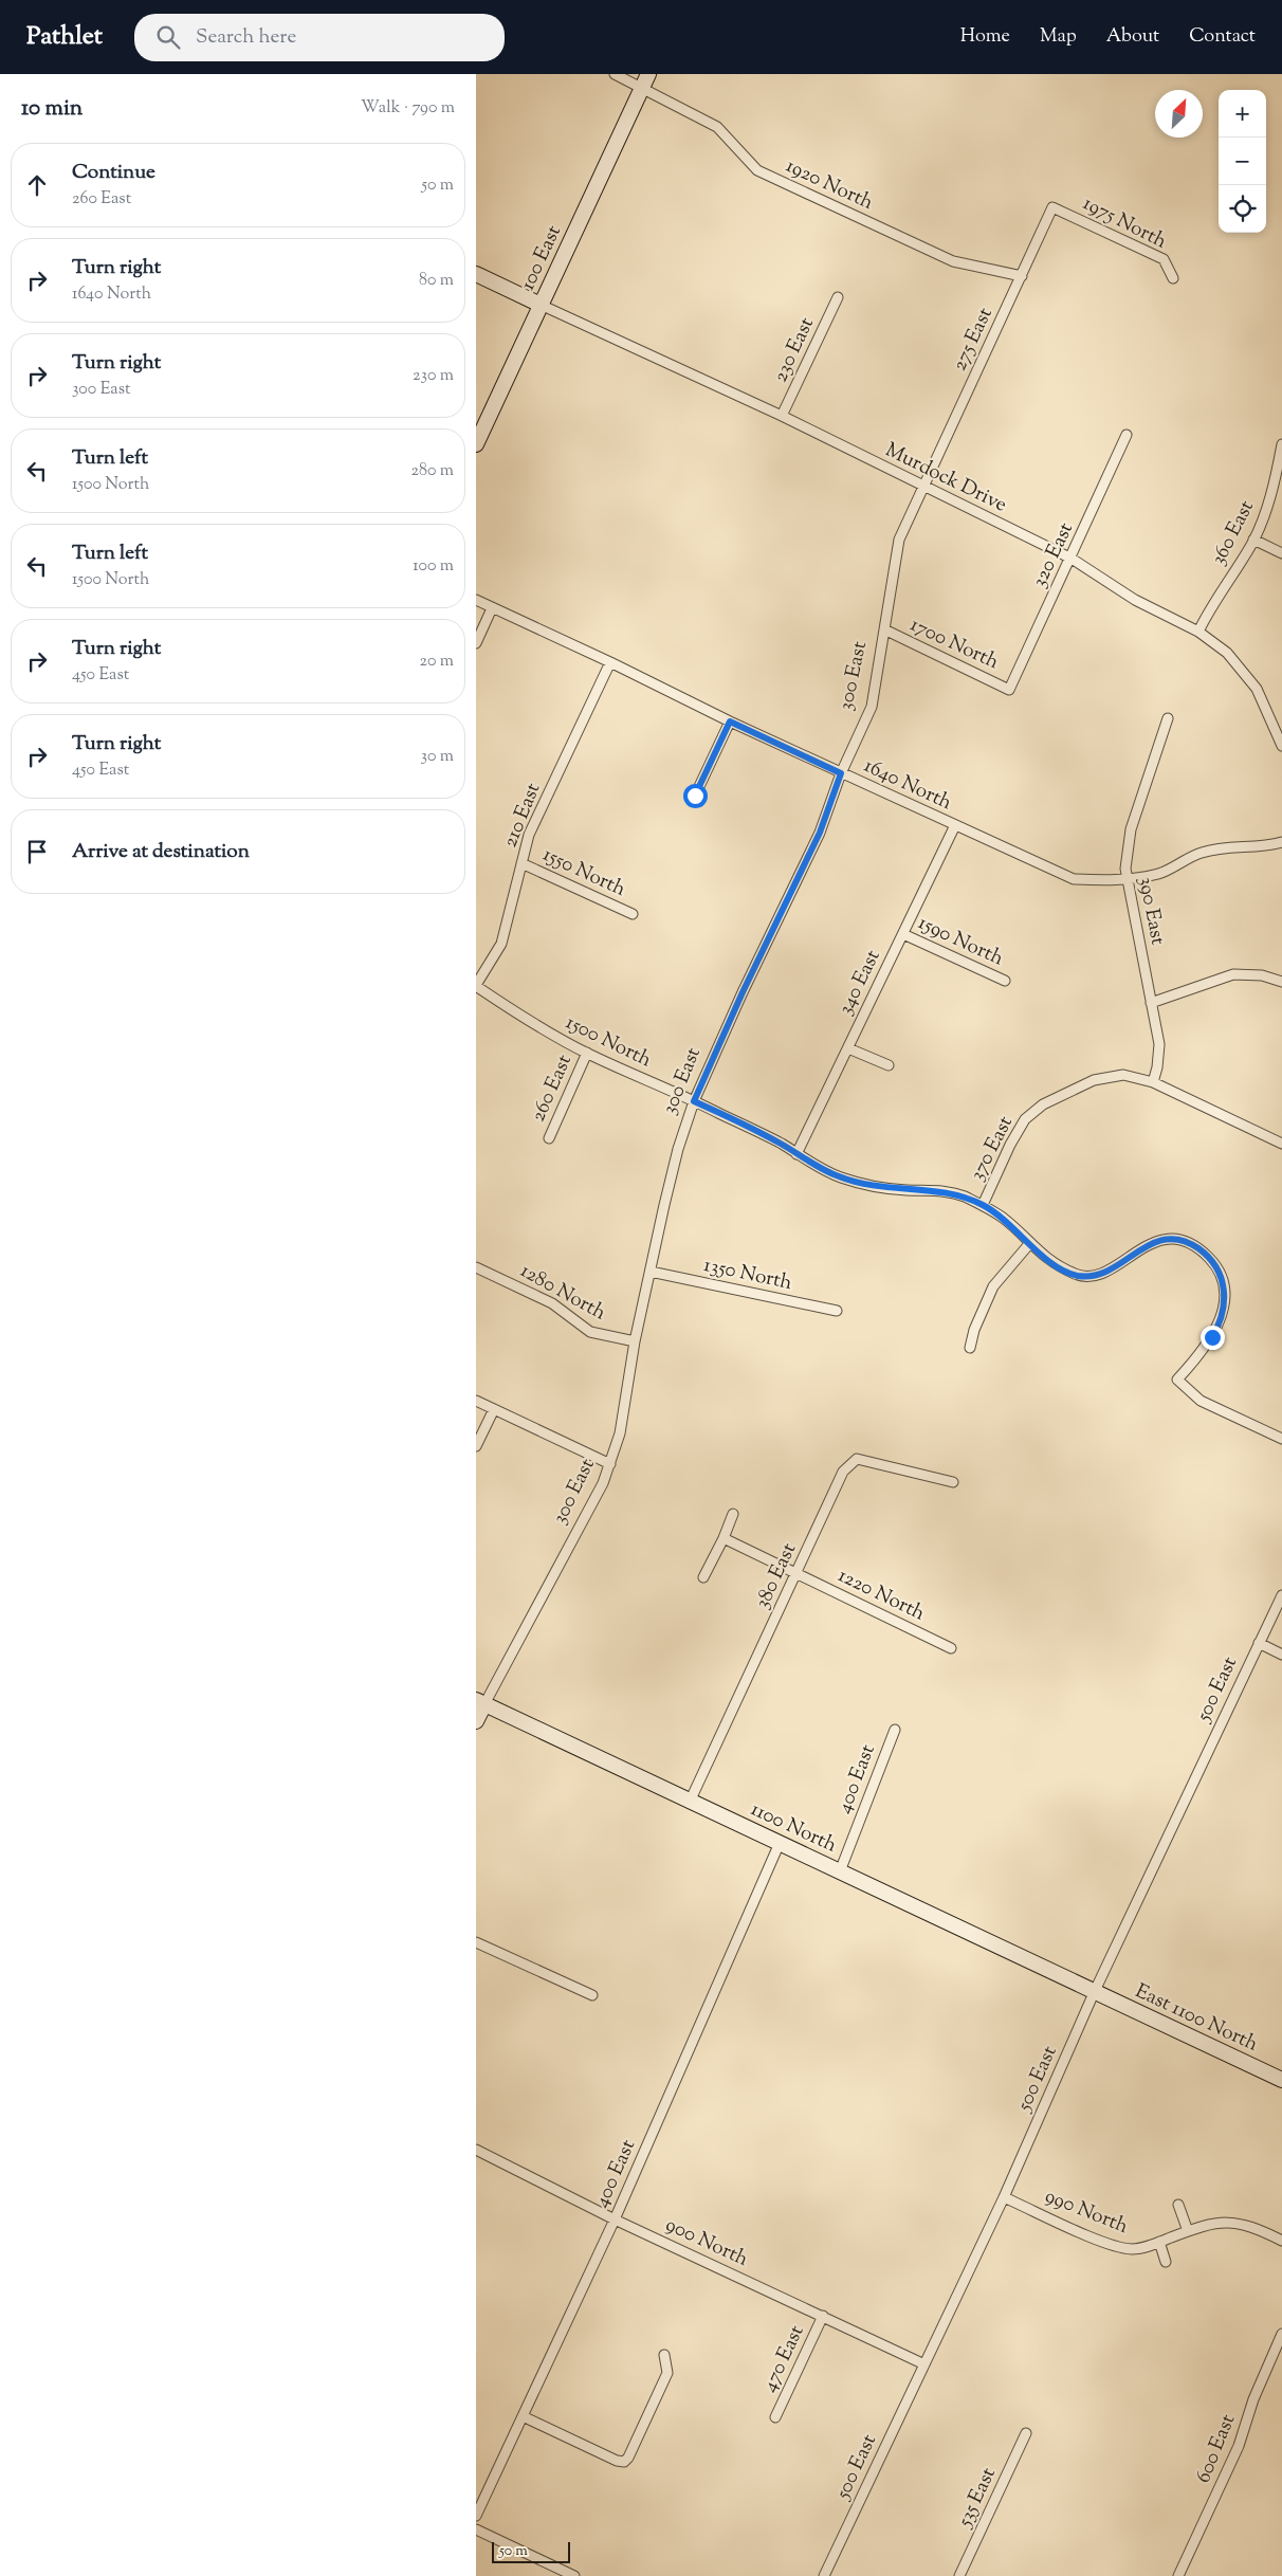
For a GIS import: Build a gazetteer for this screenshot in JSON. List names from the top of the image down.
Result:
{
  "streets": {
    "street": [
      "1920 North",
      "1975 North",
      "100 East",
      "275 East",
      "230 East",
      "Murdock Drive",
      "360 East",
      "320 East",
      "1700 North",
      "300 East",
      "1640 North",
      "210 East",
      "1550 North",
      "390 East",
      "1590 North",
      "340 East",
      "1500 North",
      "260 East",
      "370 East",
      "1350 North",
      "1280 North",
      "380 East",
      "1220 North",
      "500 East",
      "400 East",
      "1100 North",
      "East 1100 North",
      "990 North",
      "900 North",
      "470 East",
      "600 East",
      "535 East"
    ]
  },
  "crossings": [
    ["1920 North", "100 East"],
    ["1920 North", "275 East"],
    ["1975 North", "275 East"],
    ["100 East", "Murdock Drive"],
    ["275 East", "Murdock Drive"],
    ["275 East", "300 East"],
    ["230 East", "Murdock Drive"],
    ["Murdock Drive", "360 East"],
    ["Murdock Drive", "320 East"],
    ["Murdock Drive", "300 East"],
    ["320 East", "1700 North"],
    ["1700 North", "300 East"],
    ["300 East", "1640 North"],
    ["300 East", "1500 North"],
    ["300 East", "1350 North"],
    ["300 East", "1280 North"],
    ["300 East", "1100 North"],
    ["1640 North", "210 East"],
    ["1640 North", "390 East"],
    ["1640 North", "340 East"],
    ["210 East", "1550 North"],
    ["210 East", "1500 North"],
    ["390 East", "370 East"],
    ["1590 North", "340 East"],
    ["340 East", "1500 North"],
    ["1500 North", "260 East"],
    ["1500 North", "370 East"],
    ["380 East", "1220 North"],
    ["380 East", "1100 North"],
    ["500 East", "1100 North"],
    ["500 East", "East 1100 North"],
    ["500 East", "990 North"],
    ["500 East", "900 North"],
    ["400 East", "1100 North"],
    ["400 East", "900 North"],
    ["1100 North", "East 1100 North"],
    ["900 North", "470 East"]
  ],
  "scale_bar": "50 m",
  "north": "top right",
  "page": {
    "header": "Pathlet",
    "search": "Search here",
    "nav": [
      "Home",
      "Map",
      "About",
      "Contact"
    ],
    "heading": ["10 min", "Walk · 790 m"],
    "map_buttons": ["+", "−"],
    "list": [
      ["Continue", "260 East", "50 m"],
      ["Turn right", "1640 North", "80 m"],
      ["Turn right", "300 East", "230 m"],
      ["Turn left", "1500 North", "280 m"],
      ["Turn left", "1500 North", "100 m"],
      ["Turn right", "450 East", "20 m"],
      ["Turn right", "450 East", "30 m"],
      "Arrive at destination"
    ],
    "scale": "50 m"
  }
}
